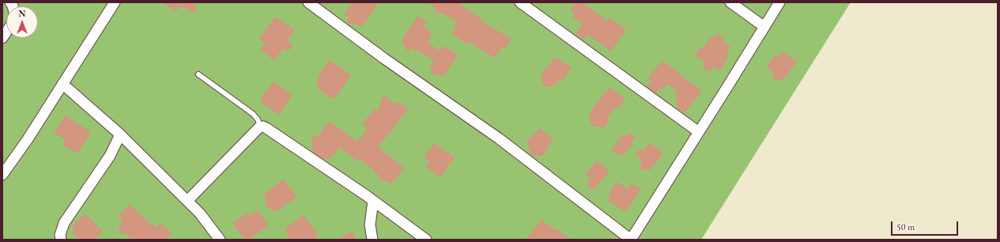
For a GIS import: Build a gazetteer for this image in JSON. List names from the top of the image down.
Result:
{
  "scale_bar": "50 m",
  "north": "top"
}
